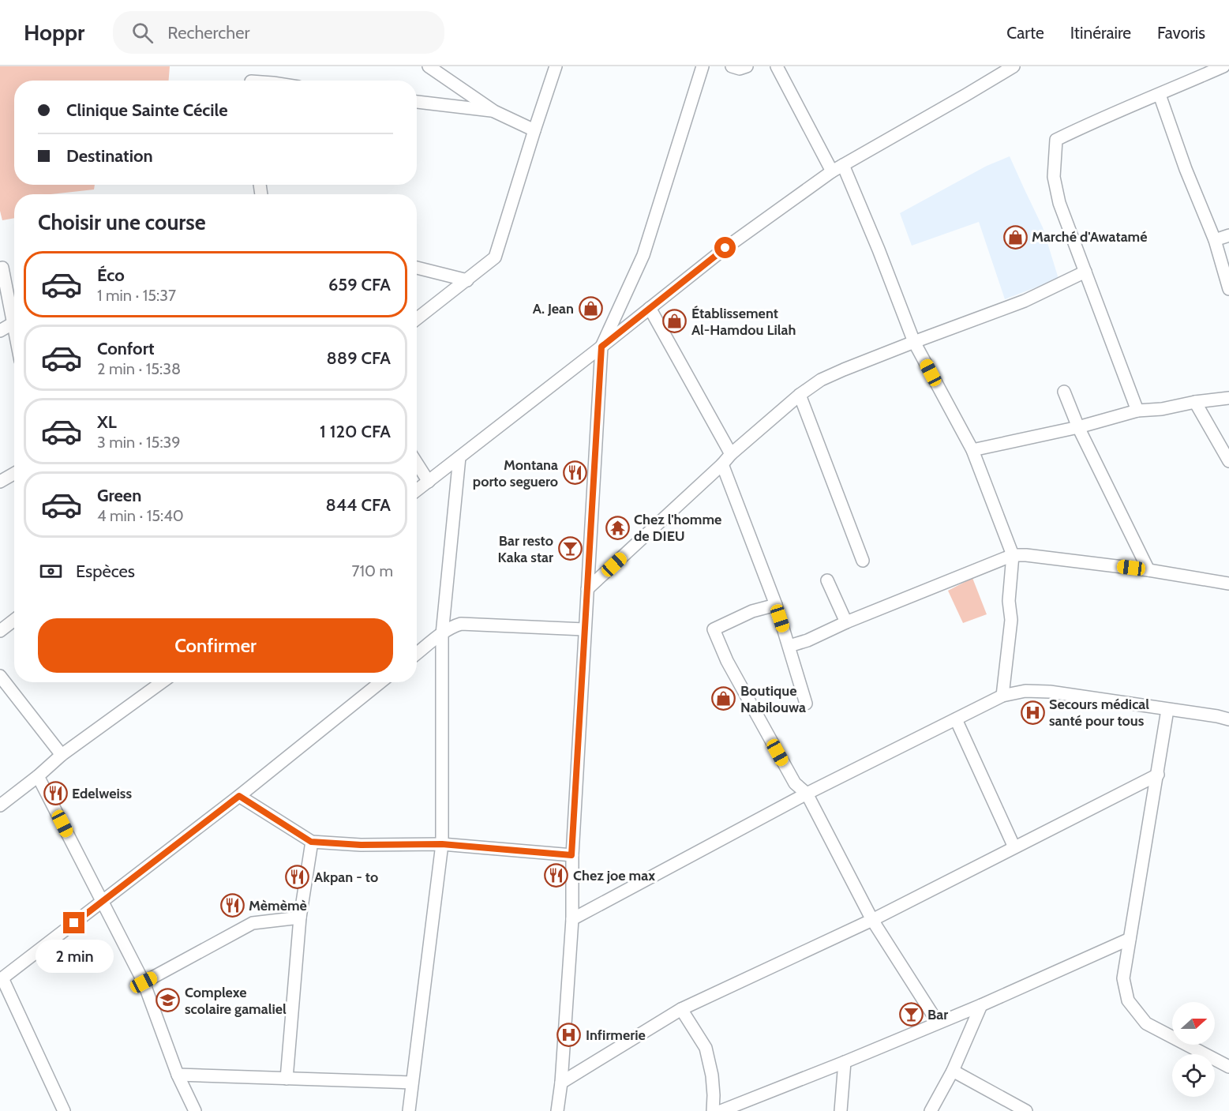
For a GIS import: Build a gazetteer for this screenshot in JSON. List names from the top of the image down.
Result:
{
  "places": {
    "shop": [
      "Marché d'Awatamé",
      "A. Jean",
      "Établissement Al-Hamdou Lilah",
      "Boutique Nabilouwa"
    ],
    "restaurant": [
      "Montana porto seguero",
      "Edelweiss",
      "Chez joe max",
      "Akpan - to",
      "Mèmèmè"
    ],
    "temple": ["Chez l'homme de DIEU"],
    "bar": ["Bar resto Kaka star", "Bar"],
    "hospital": ["Secours médical santé pour tous", "Infirmerie"],
    "school or university": ["Complexe scolaire gamaliel"]
  },
  "north": "right",
  "page": {
    "header": "Hoppr",
    "search": "Rechercher",
    "nav": ["Carte", "Itinéraire", "Favoris"],
    "banner": ["Clinique Sainte Cécile", "Destination"],
    "heading": "Choisir une course",
    "list": [
      {
        "name": "Éco",
        "note": "1 min · 15:37",
        "value": "659 CFA"
      },
      {
        "name": "Confort",
        "note": "2 min · 15:38",
        "value": "889 CFA"
      },
      {
        "name": "XL",
        "note": "3 min · 15:39",
        "value": "1 120 CFA"
      },
      {
        "name": "Green",
        "note": "4 min · 15:40",
        "value": "844 CFA"
      }
    ],
    "pay": ["Espèces", "710 m"],
    "buttons": "Confirmer",
    "bubble": "2 min"
  }
}
